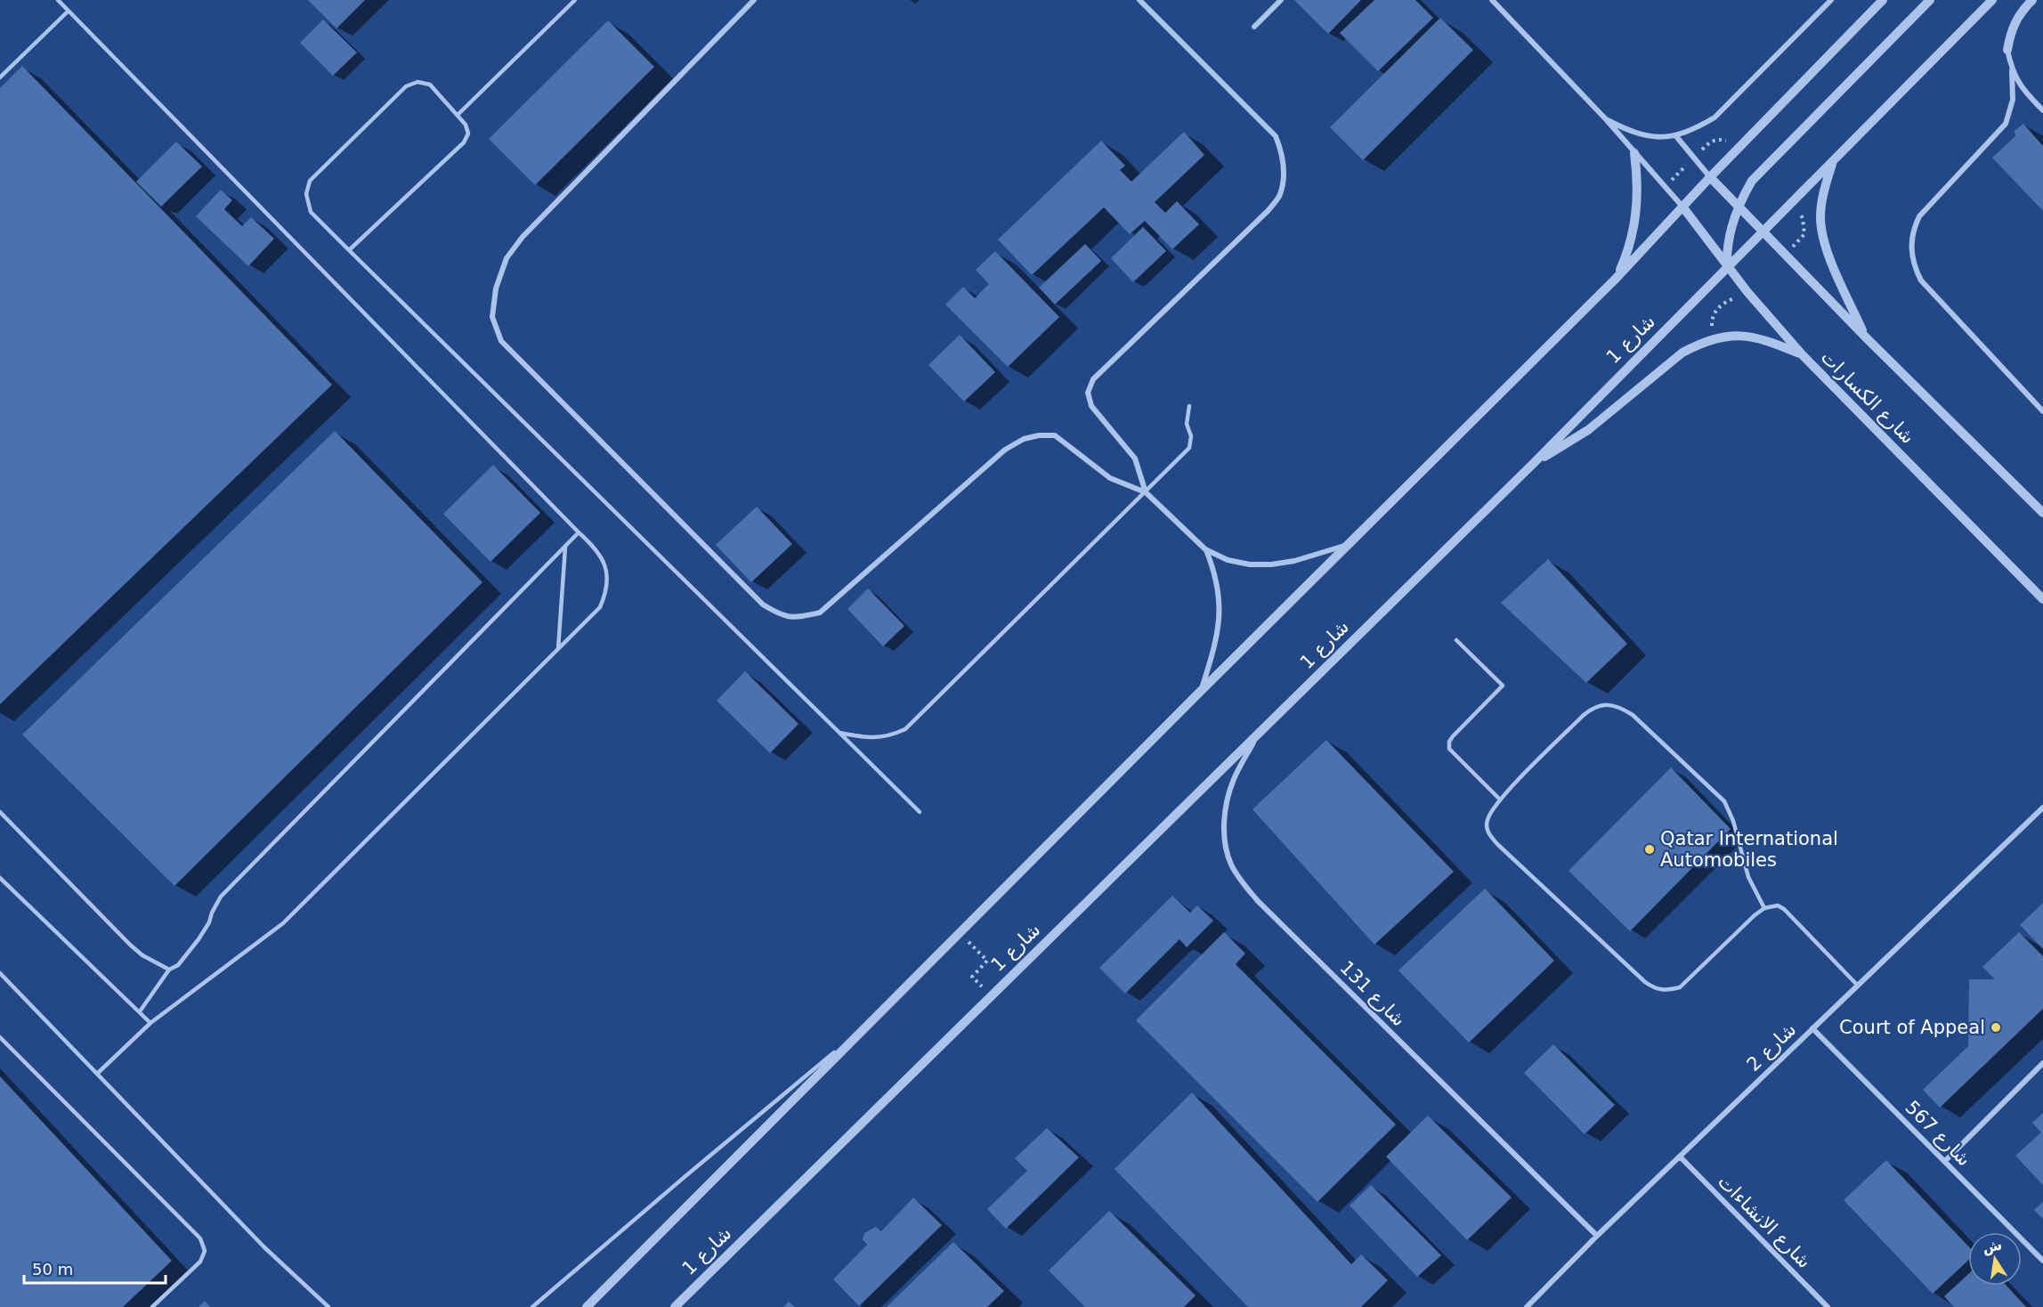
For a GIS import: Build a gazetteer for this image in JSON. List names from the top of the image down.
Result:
{
  "streets": {
    "street": [
      "شارع 1",
      "شارع الكسارات",
      "شارع 131",
      "شارع 2",
      "شارع 567",
      "شارع الانشاءات"
    ]
  },
  "crossings": [
    ["شارع 1", "شارع الكسارات"],
    ["شارع 1", "شارع 131"],
    ["شارع 131", "شارع 2"],
    ["شارع 2", "شارع 567"],
    ["شارع 2", "شارع الانشاءات"]
  ],
  "places": ["Qatar International Automobiles", "Court of Appeal"],
  "scale_bar": "50 m",
  "north": "top"
}
